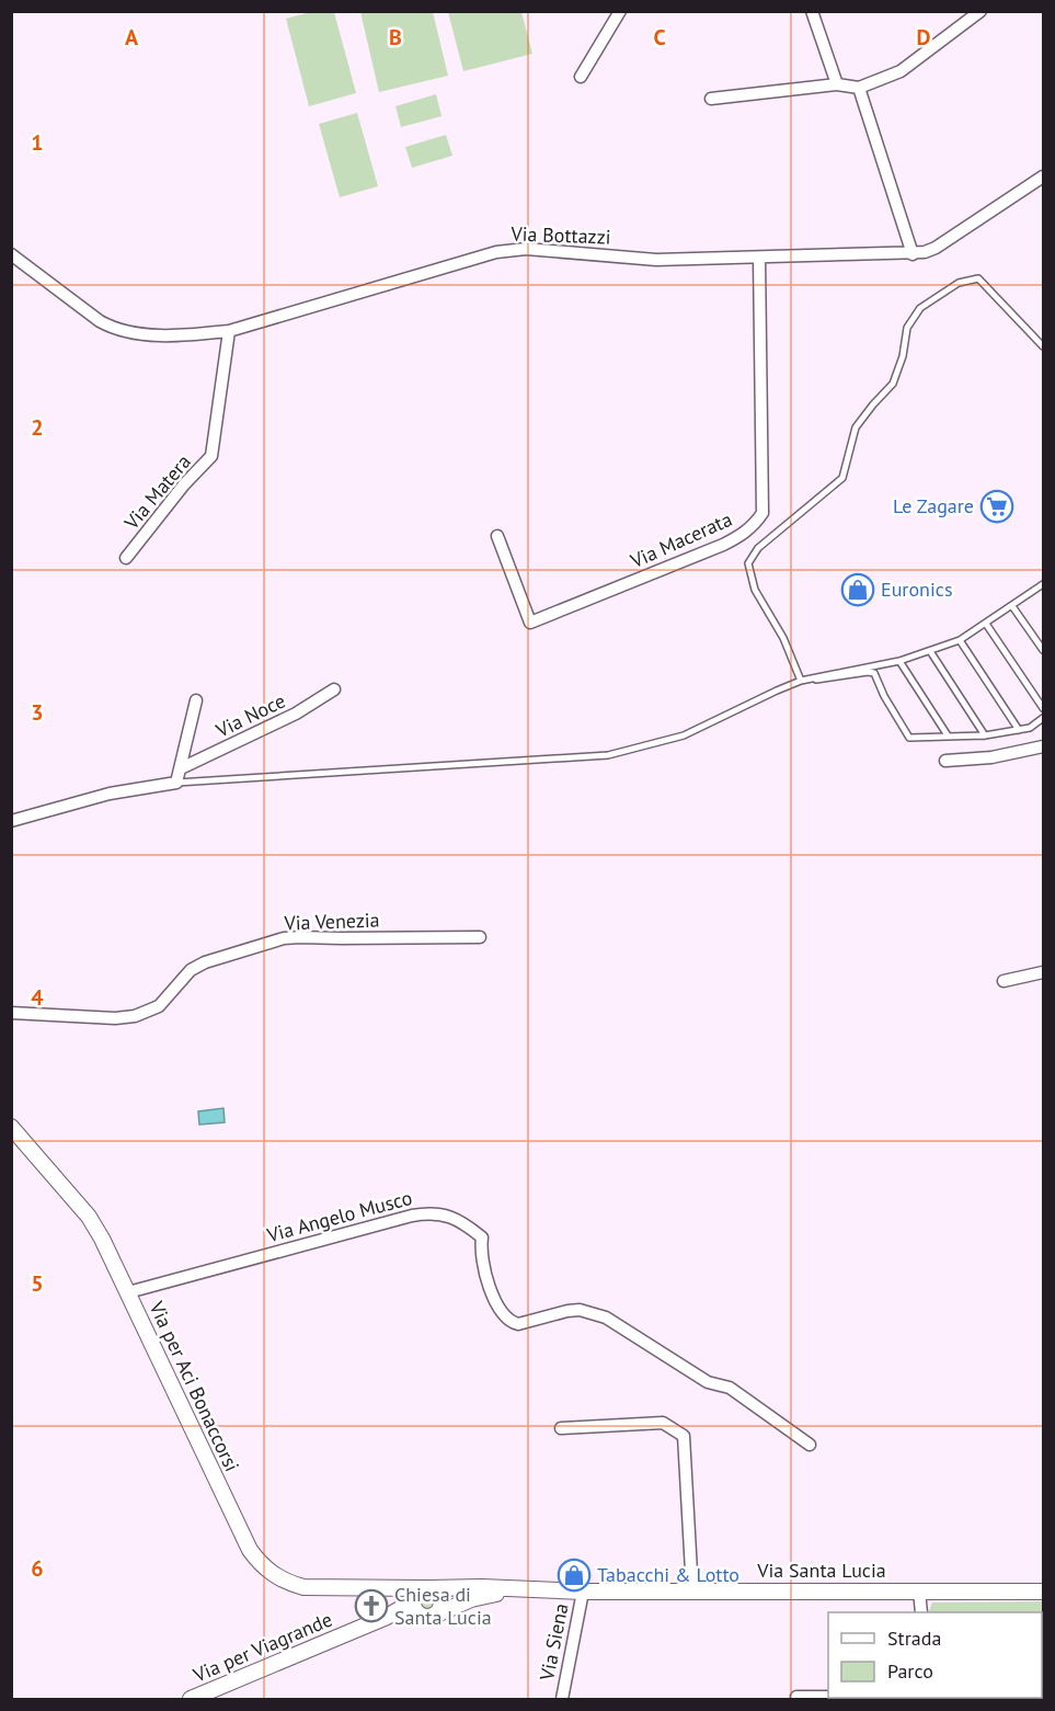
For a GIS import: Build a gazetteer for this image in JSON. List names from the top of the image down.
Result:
{
  "streets": {
    "main road": ["Via per Aci Bonaccorsi", "Via Santa Lucia", "Via per Viagrande"],
    "street": [
      "Via Bottazzi",
      "Via Matera",
      "Via Macerata",
      "Via Noce",
      "Via Venezia",
      "Via Angelo Musco",
      "Via Siena"
    ]
  },
  "crossings": [
    ["Via Bottazzi", "Via Matera"],
    ["Via Bottazzi", "Via Macerata"],
    ["Via Angelo Musco", "Via per Aci Bonaccorsi"],
    ["Via per Aci Bonaccorsi", "Via per Viagrande"],
    ["Via Santa Lucia", "Via Siena"],
    ["Via Santa Lucia", "Via per Viagrande"]
  ],
  "places": {
    "supermarket": ["Le Zagare"],
    "shop": ["Euronics", "Tabacchi & Lotto"],
    "church": ["Chiesa di Santa Lucia"]
  },
  "legend": ["Strada", "Parco"],
  "grid": {
    "columns": [
      "A",
      "B",
      "C",
      "D"
    ],
    "rows": [
      "1",
      "2",
      "3",
      "4",
      "5",
      "6"
    ]
  }
}
